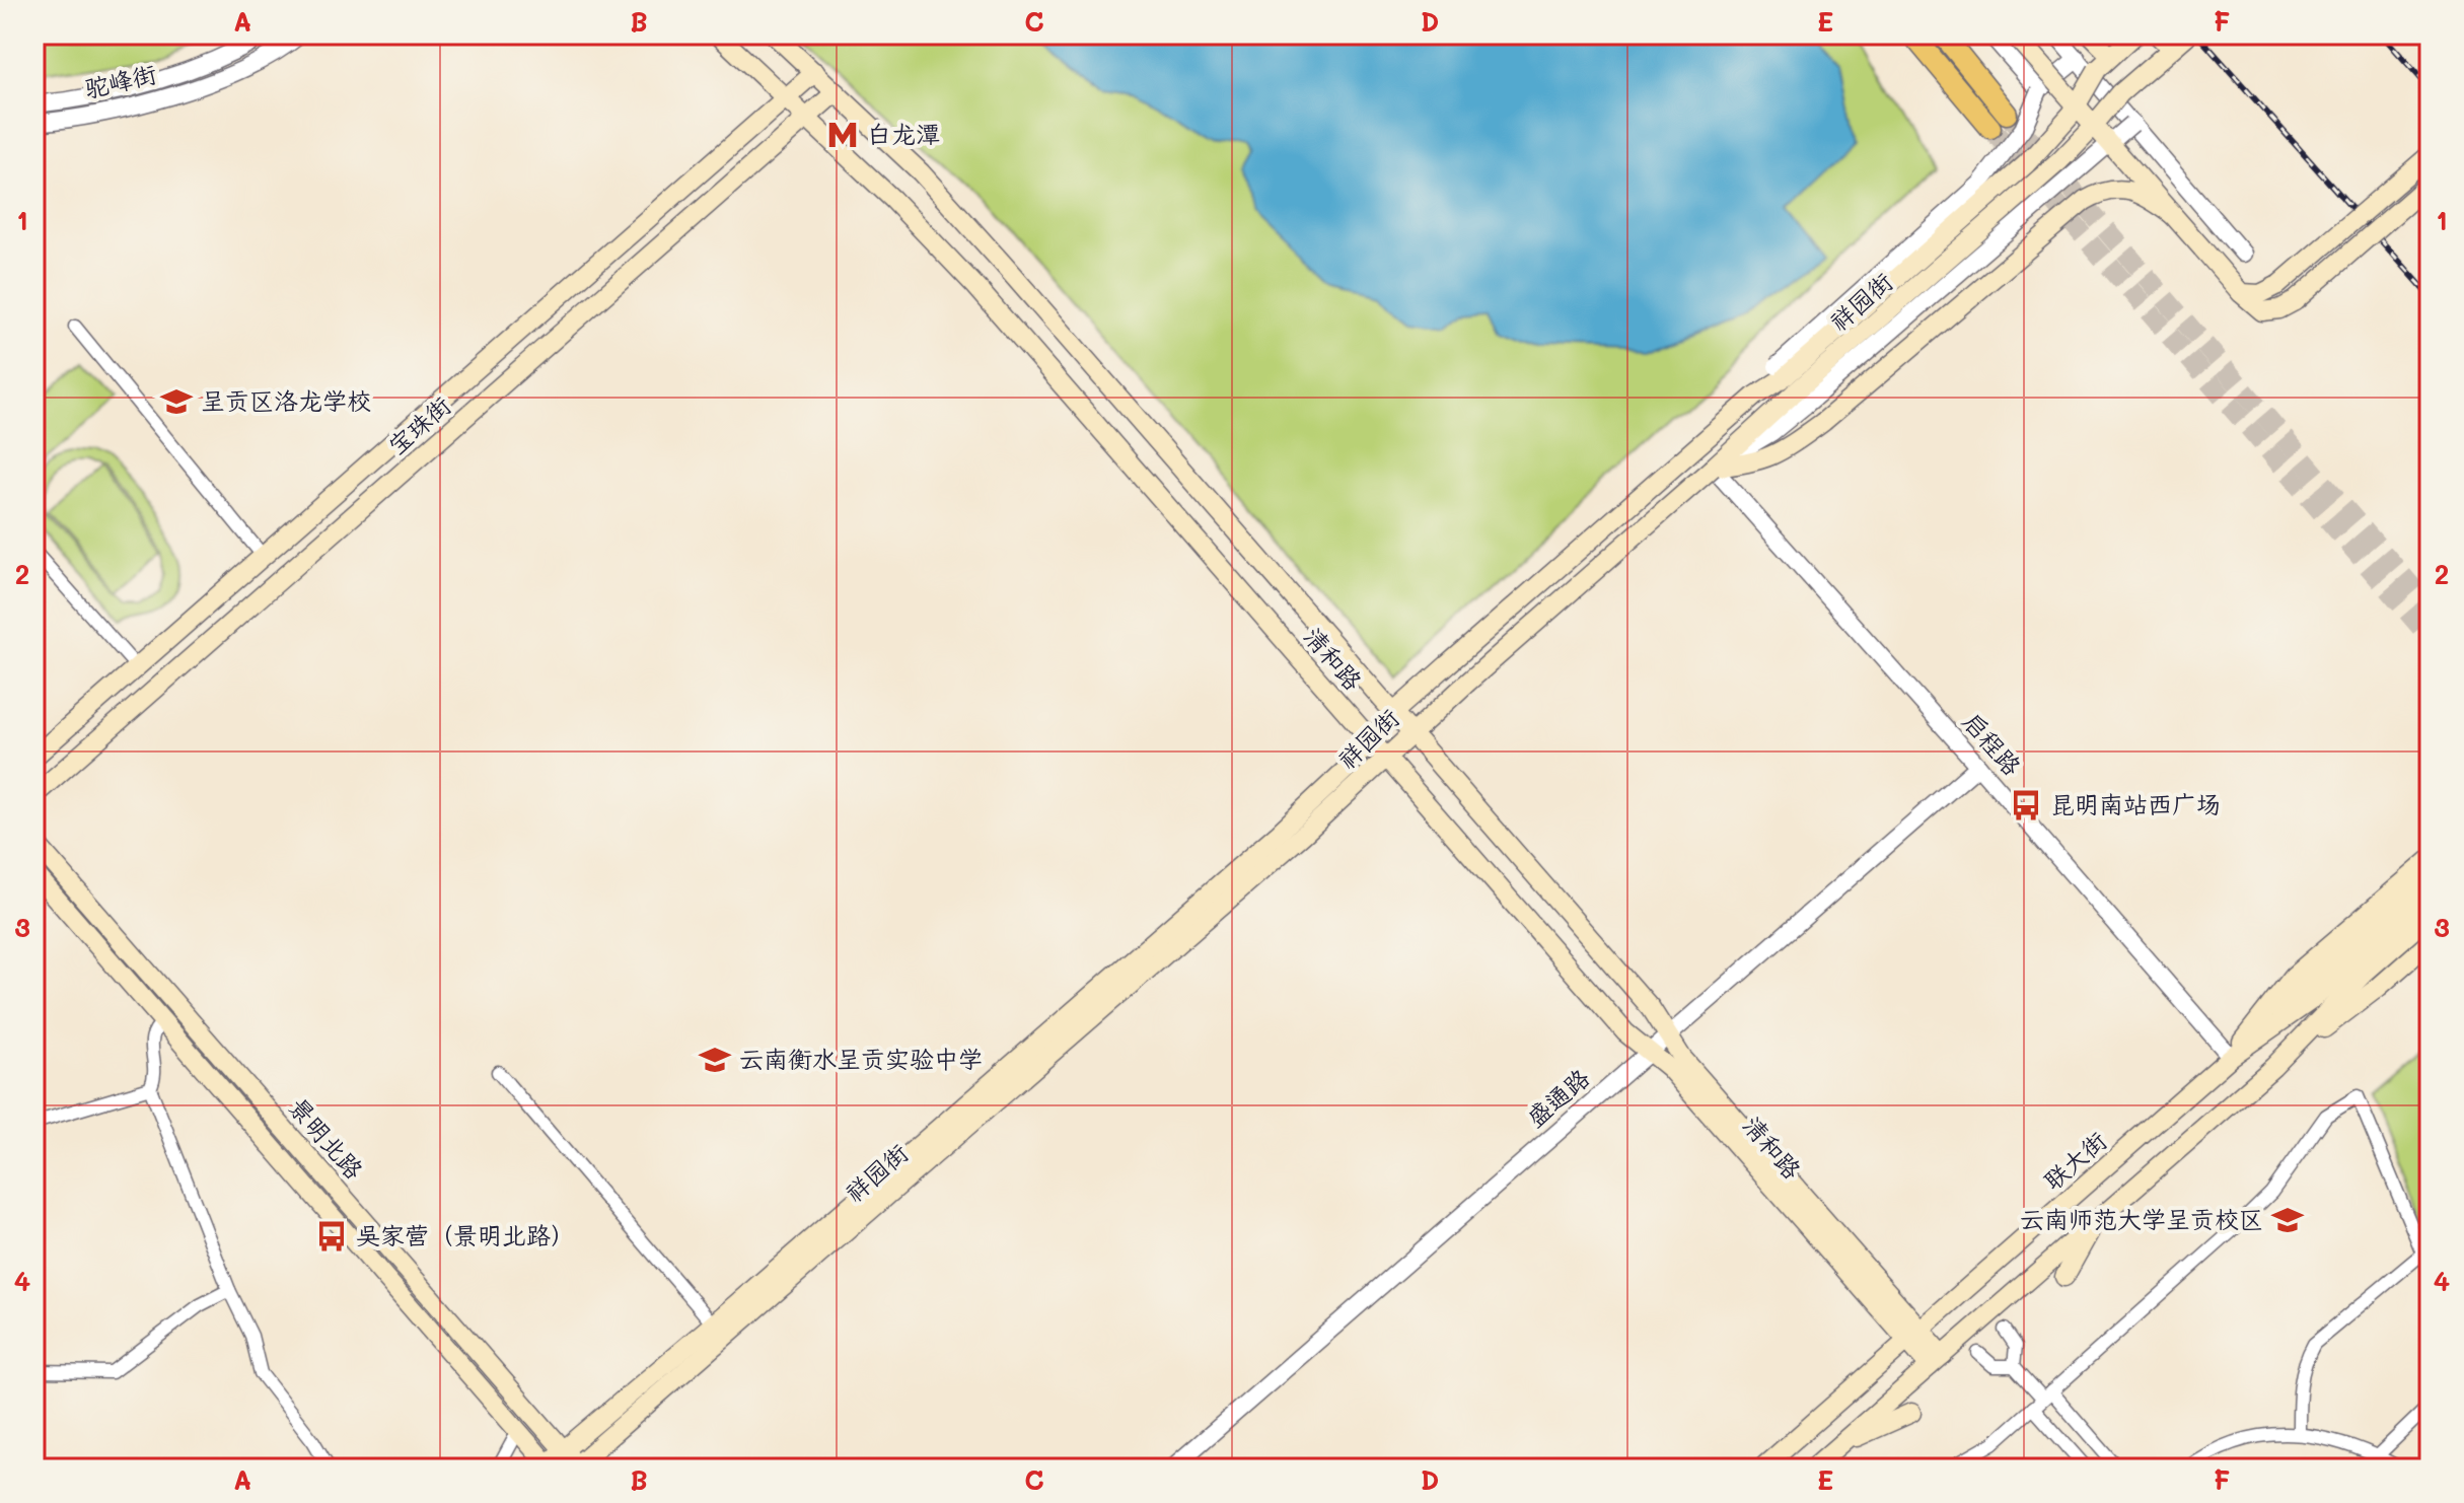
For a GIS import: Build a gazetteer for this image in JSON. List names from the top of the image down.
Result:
{
  "streets": {
    "main road": [
      "祥园街",
      "宝珠街",
      "清和路",
      "景明北路",
      "联大街"
    ],
    "street": ["驼峰街", "启程路", "盛通路"]
  },
  "crossings": [
    ["祥园街", "清和路"],
    ["祥园街", "启程路"],
    ["祥园街", "景明北路"],
    ["宝珠街", "清和路"],
    ["清和路", "盛通路"],
    ["清和路", "联大街"],
    ["启程路", "盛通路"],
    ["启程路", "联大街"]
  ],
  "places": {
    "metro station": ["白龙潭"],
    "school or university": ["呈贡区洛龙学校", "云南衡水呈贡实验中学", "云南师范大学呈贡校区"],
    "bus stop": ["昆明南站西广场", "吴家营（景明北路）"]
  },
  "grid": {
    "columns": [
      "A",
      "B",
      "C",
      "D",
      "E",
      "F"
    ],
    "rows": [
      "1",
      "2",
      "3",
      "4"
    ]
  }
}
